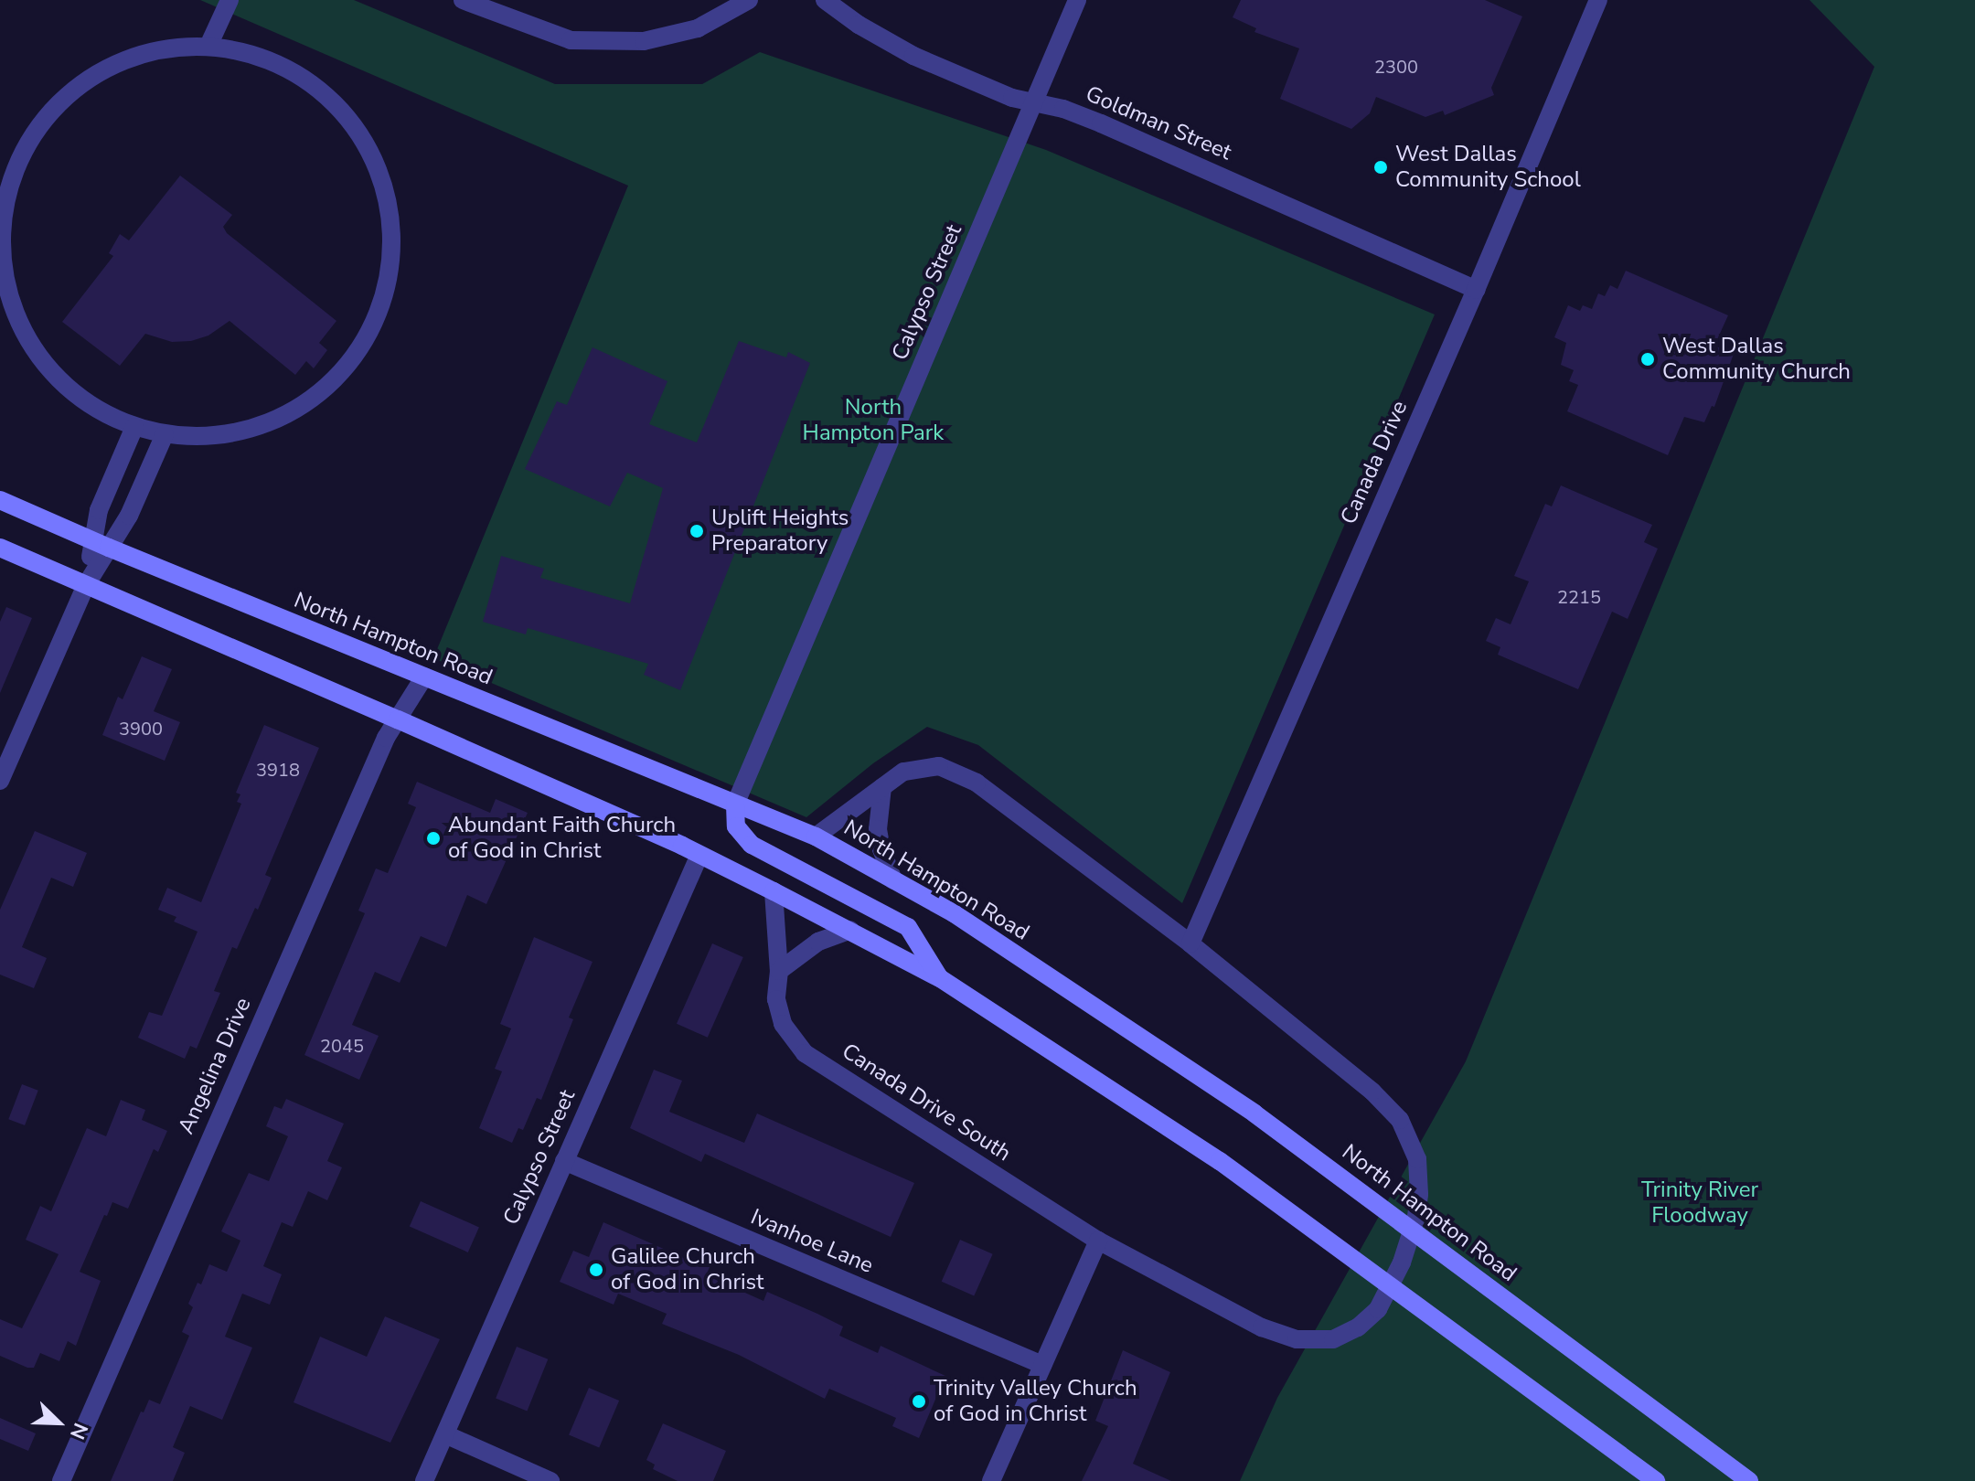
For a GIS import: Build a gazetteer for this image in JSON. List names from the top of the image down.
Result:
{
  "streets": {
    "main road": ["North Hampton Road"],
    "street": [
      "Goldman Street",
      "Calypso Street",
      "Canada Drive",
      "Angelina Drive",
      "Canada Drive South",
      "Ivanhoe Lane"
    ]
  },
  "crossings": [
    ["Goldman Street", "Calypso Street"],
    ["Goldman Street", "Canada Drive"],
    ["Calypso Street", "North Hampton Road"],
    ["Calypso Street", "Ivanhoe Lane"],
    ["Canada Drive", "Canada Drive South"],
    ["North Hampton Road", "Angelina Drive"]
  ],
  "parks": ["North Hampton Park", "Trinity River Floodway"],
  "places": [
    "West Dallas Community School",
    "West Dallas Community Church",
    "Uplift Heights Preparatory",
    "Abundant Faith Church of God in Christ",
    "Galilee Church of God in Christ",
    "Trinity Valley Church of God in Christ"
  ],
  "house_numbers": [
    "2300",
    "2215",
    "3900",
    "3918",
    "2045"
  ],
  "north": "bottom right"
}
